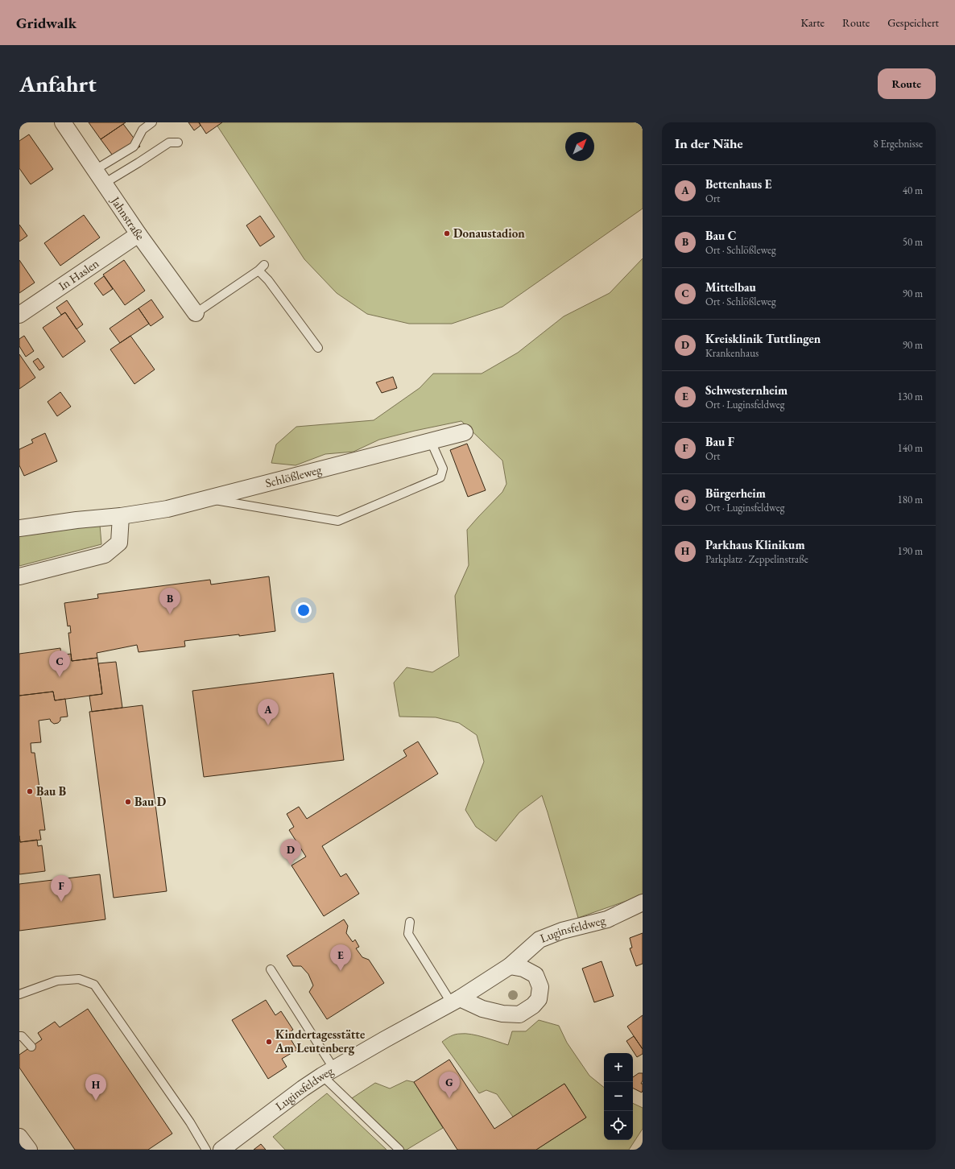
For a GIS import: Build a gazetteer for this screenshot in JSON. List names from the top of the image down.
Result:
{
  "streets": {
    "street": [
      "Jahnstraße",
      "In Haslen",
      "Schlößleweg",
      "Luginsfeldweg"
    ]
  },
  "crossings": [
    ["Jahnstraße", "In Haslen"]
  ],
  "places": [
    "Donaustadion",
    "Bau B",
    "Bau D",
    "Kindertagesstätte Am Leutenberg"
  ],
  "north": "top right",
  "page": {
    "header": "Gridwalk",
    "nav": ["Karte", "Route", "Gespeichert"],
    "buttons": "Route",
    "title": "Anfahrt",
    "heading": ["In der Nähe", "8 Ergebnisse"],
    "list": [
      {
        "mark": "A",
        "name": "Bettenhaus E",
        "note": "Ort",
        "value": "40 m"
      },
      {
        "mark": "B",
        "name": "Bau C",
        "note": "Ort · Schlößleweg",
        "value": "50 m"
      },
      {
        "mark": "C",
        "name": "Mittelbau",
        "note": "Ort · Schlößleweg",
        "value": "90 m"
      },
      {
        "mark": "D",
        "name": "Kreisklinik Tuttlingen",
        "note": "Krankenhaus",
        "value": "90 m"
      },
      {
        "mark": "E",
        "name": "Schwesternheim",
        "note": "Ort · Luginsfeldweg",
        "value": "130 m"
      },
      {
        "mark": "F",
        "name": "Bau F",
        "note": "Ort",
        "value": "140 m"
      },
      {
        "mark": "G",
        "name": "Bürgerheim",
        "note": "Ort · Luginsfeldweg",
        "value": "180 m"
      },
      {
        "mark": "H",
        "name": "Parkhaus Klinikum",
        "note": "Parkplatz · Zeppelinstraße",
        "value": "190 m"
      }
    ],
    "pins": [
      "B",
      "C",
      "A",
      "D",
      "F",
      "E",
      "G",
      "H"
    ],
    "map_buttons": ["+", "−"]
  }
}
